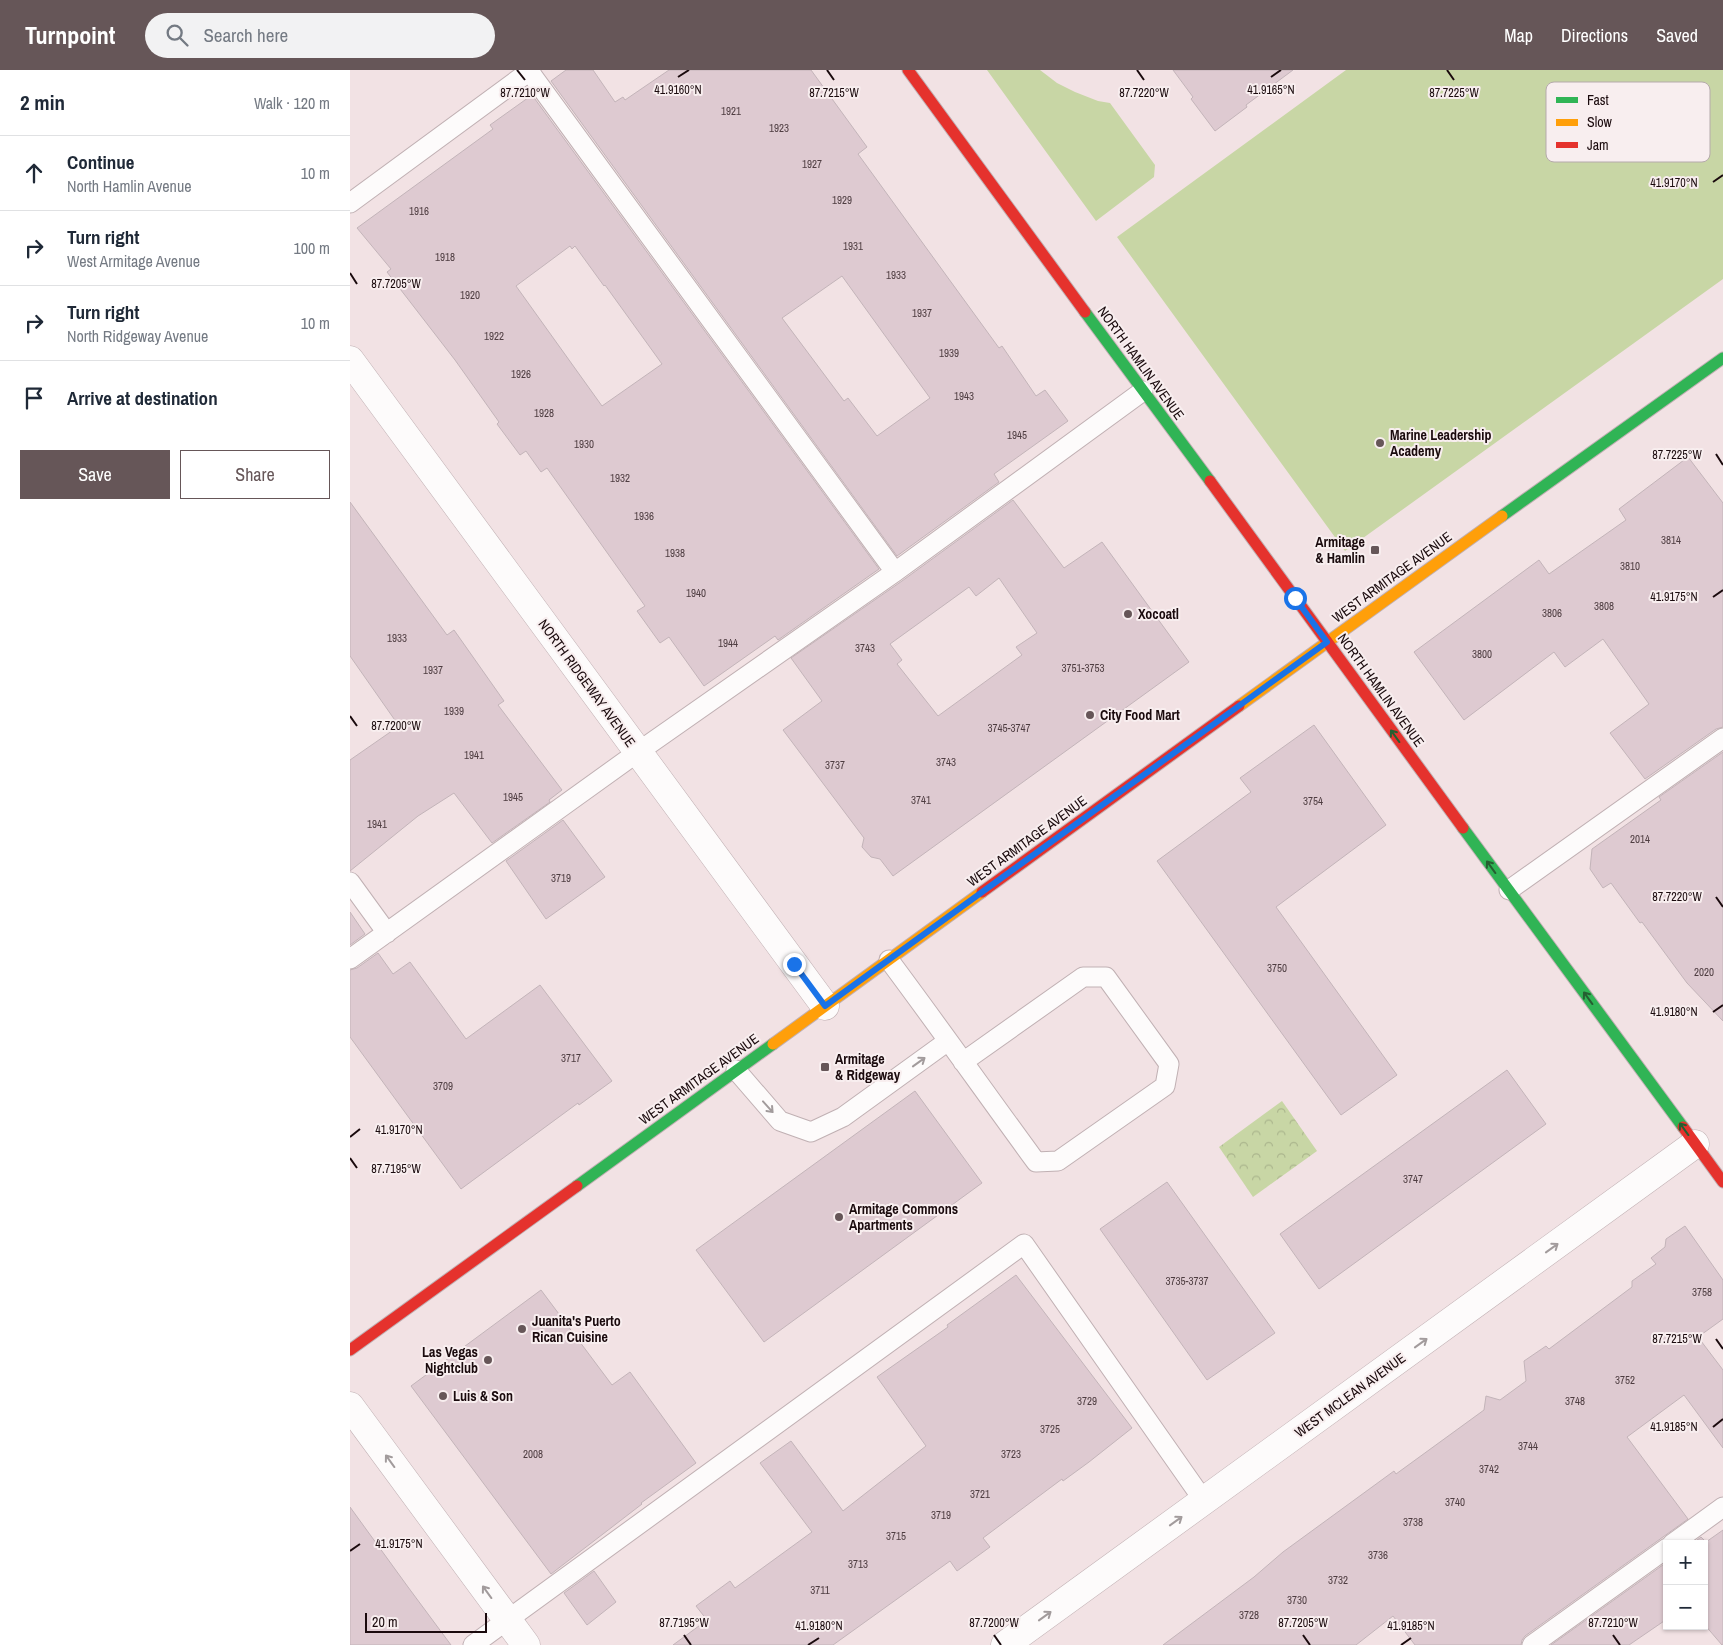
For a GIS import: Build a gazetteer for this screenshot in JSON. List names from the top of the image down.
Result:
{
  "streets": {
    "main road": ["NORTH HAMLIN AVENUE", "WEST ARMITAGE AVENUE"],
    "street": ["NORTH RIDGEWAY AVENUE", "WEST MCLEAN AVENUE"]
  },
  "crossings": [
    ["NORTH HAMLIN AVENUE", "WEST ARMITAGE AVENUE"],
    ["NORTH HAMLIN AVENUE", "WEST MCLEAN AVENUE"],
    ["WEST ARMITAGE AVENUE", "NORTH RIDGEWAY AVENUE"]
  ],
  "one_way": ["NORTH HAMLIN AVENUE", "WEST MCLEAN AVENUE"],
  "places": {
    "other": [
      "Marine Leadership Academy",
      "Xocoatl",
      "City Food Mart",
      "Armitage Commons Apartments",
      "Juanita's Puerto Rican Cuisine",
      "Las Vegas Nightclub",
      "Luis & Son"
    ],
    "transit": ["Armitage & Hamlin", "Armitage & Ridgeway"]
  },
  "house_numbers": [
    "1921",
    "1923",
    "1927",
    "1929",
    "1916",
    "1931",
    "1918",
    "1933",
    "1920",
    "1937",
    "1922",
    "1939",
    "1926",
    "1943",
    "1928",
    "1945",
    "1930",
    "1932",
    "1936",
    "3814",
    "1938",
    "3810",
    "1940",
    "3808",
    "3806",
    "1933",
    "1944",
    "3743",
    "3800",
    "3751-3753",
    "1937",
    "1939",
    "3745-3747",
    "1941",
    "3743",
    "3737",
    "1945",
    "3741",
    "3754",
    "1941",
    "2014",
    "3719",
    "3750",
    "2020",
    "3717",
    "3709",
    "3747",
    "3735-3737",
    "3758",
    "3752",
    "3729",
    "3748",
    "3725",
    "3744",
    "2008",
    "3723",
    "3742",
    "3721",
    "3740",
    "3719",
    "3738",
    "3715",
    "3736",
    "3713",
    "3732",
    "3711",
    "3730",
    "3728"
  ],
  "legend": ["Fast", "Slow", "Jam"],
  "scale_bar": "20 m",
  "page": {
    "header": "Turnpoint",
    "search": "Search here",
    "nav": ["Map", "Directions", "Saved"],
    "heading": ["2 min", "Walk · 120 m"],
    "list": [
      ["Continue", "North Hamlin Avenue", "10 m"],
      ["Turn right", "West Armitage Avenue", "100 m"],
      ["Turn right", "North Ridgeway Avenue", "10 m"],
      "Arrive at destination"
    ],
    "buttons": ["Save", "Share"],
    "map_buttons": ["+", "−"],
    "scale": "20 m"
  },
  "coordinates": [
    "41.9160°N",
    "41.9165°N",
    "87.7210°W",
    "87.7215°W",
    "87.7220°W",
    "87.7225°W",
    "41.9170°N",
    "87.7205°W",
    "41.9175°N",
    "87.7200°W",
    "41.9180°N",
    "87.7195°W",
    "41.9185°N"
  ]
}
